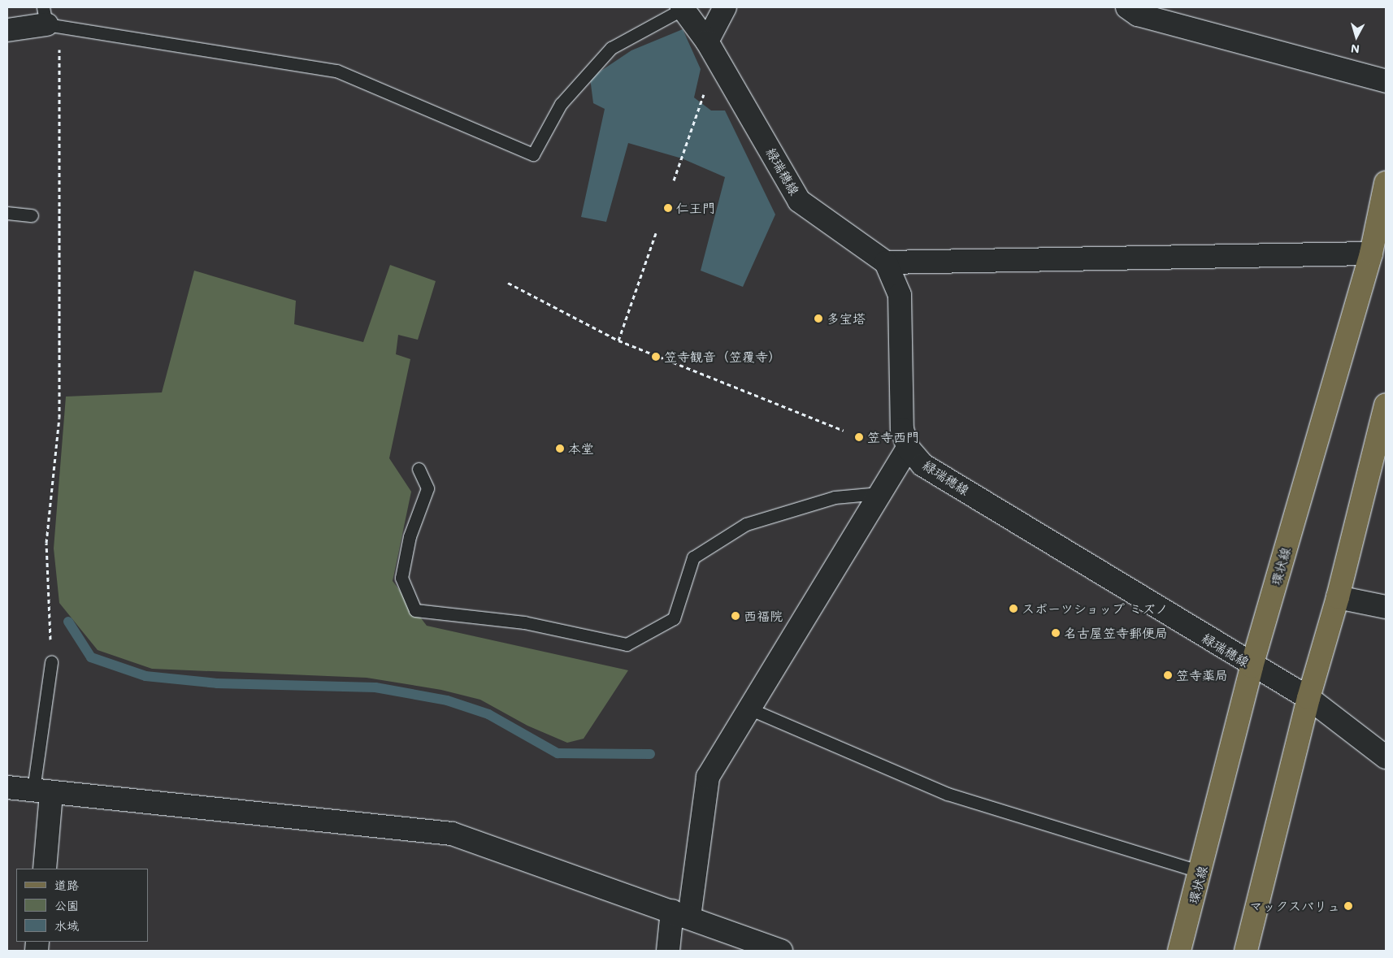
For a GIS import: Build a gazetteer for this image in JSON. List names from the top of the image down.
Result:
{
  "streets": {
    "main road": ["環状線"],
    "street": ["緑瑞穂線"]
  },
  "crossings": [
    ["緑瑞穂線", "環状線"]
  ],
  "places": [
    "仁王門",
    "多宝塔",
    "笠寺観音（笠覆寺）",
    "笠寺西門",
    "本堂",
    "スポーツショップ ミズノ",
    "西福院",
    "名古屋笠寺郵便局",
    "笠寺薬局",
    "マックスバリュ"
  ],
  "legend": ["道路", "公園", "水域"],
  "north": "bottom"
}
